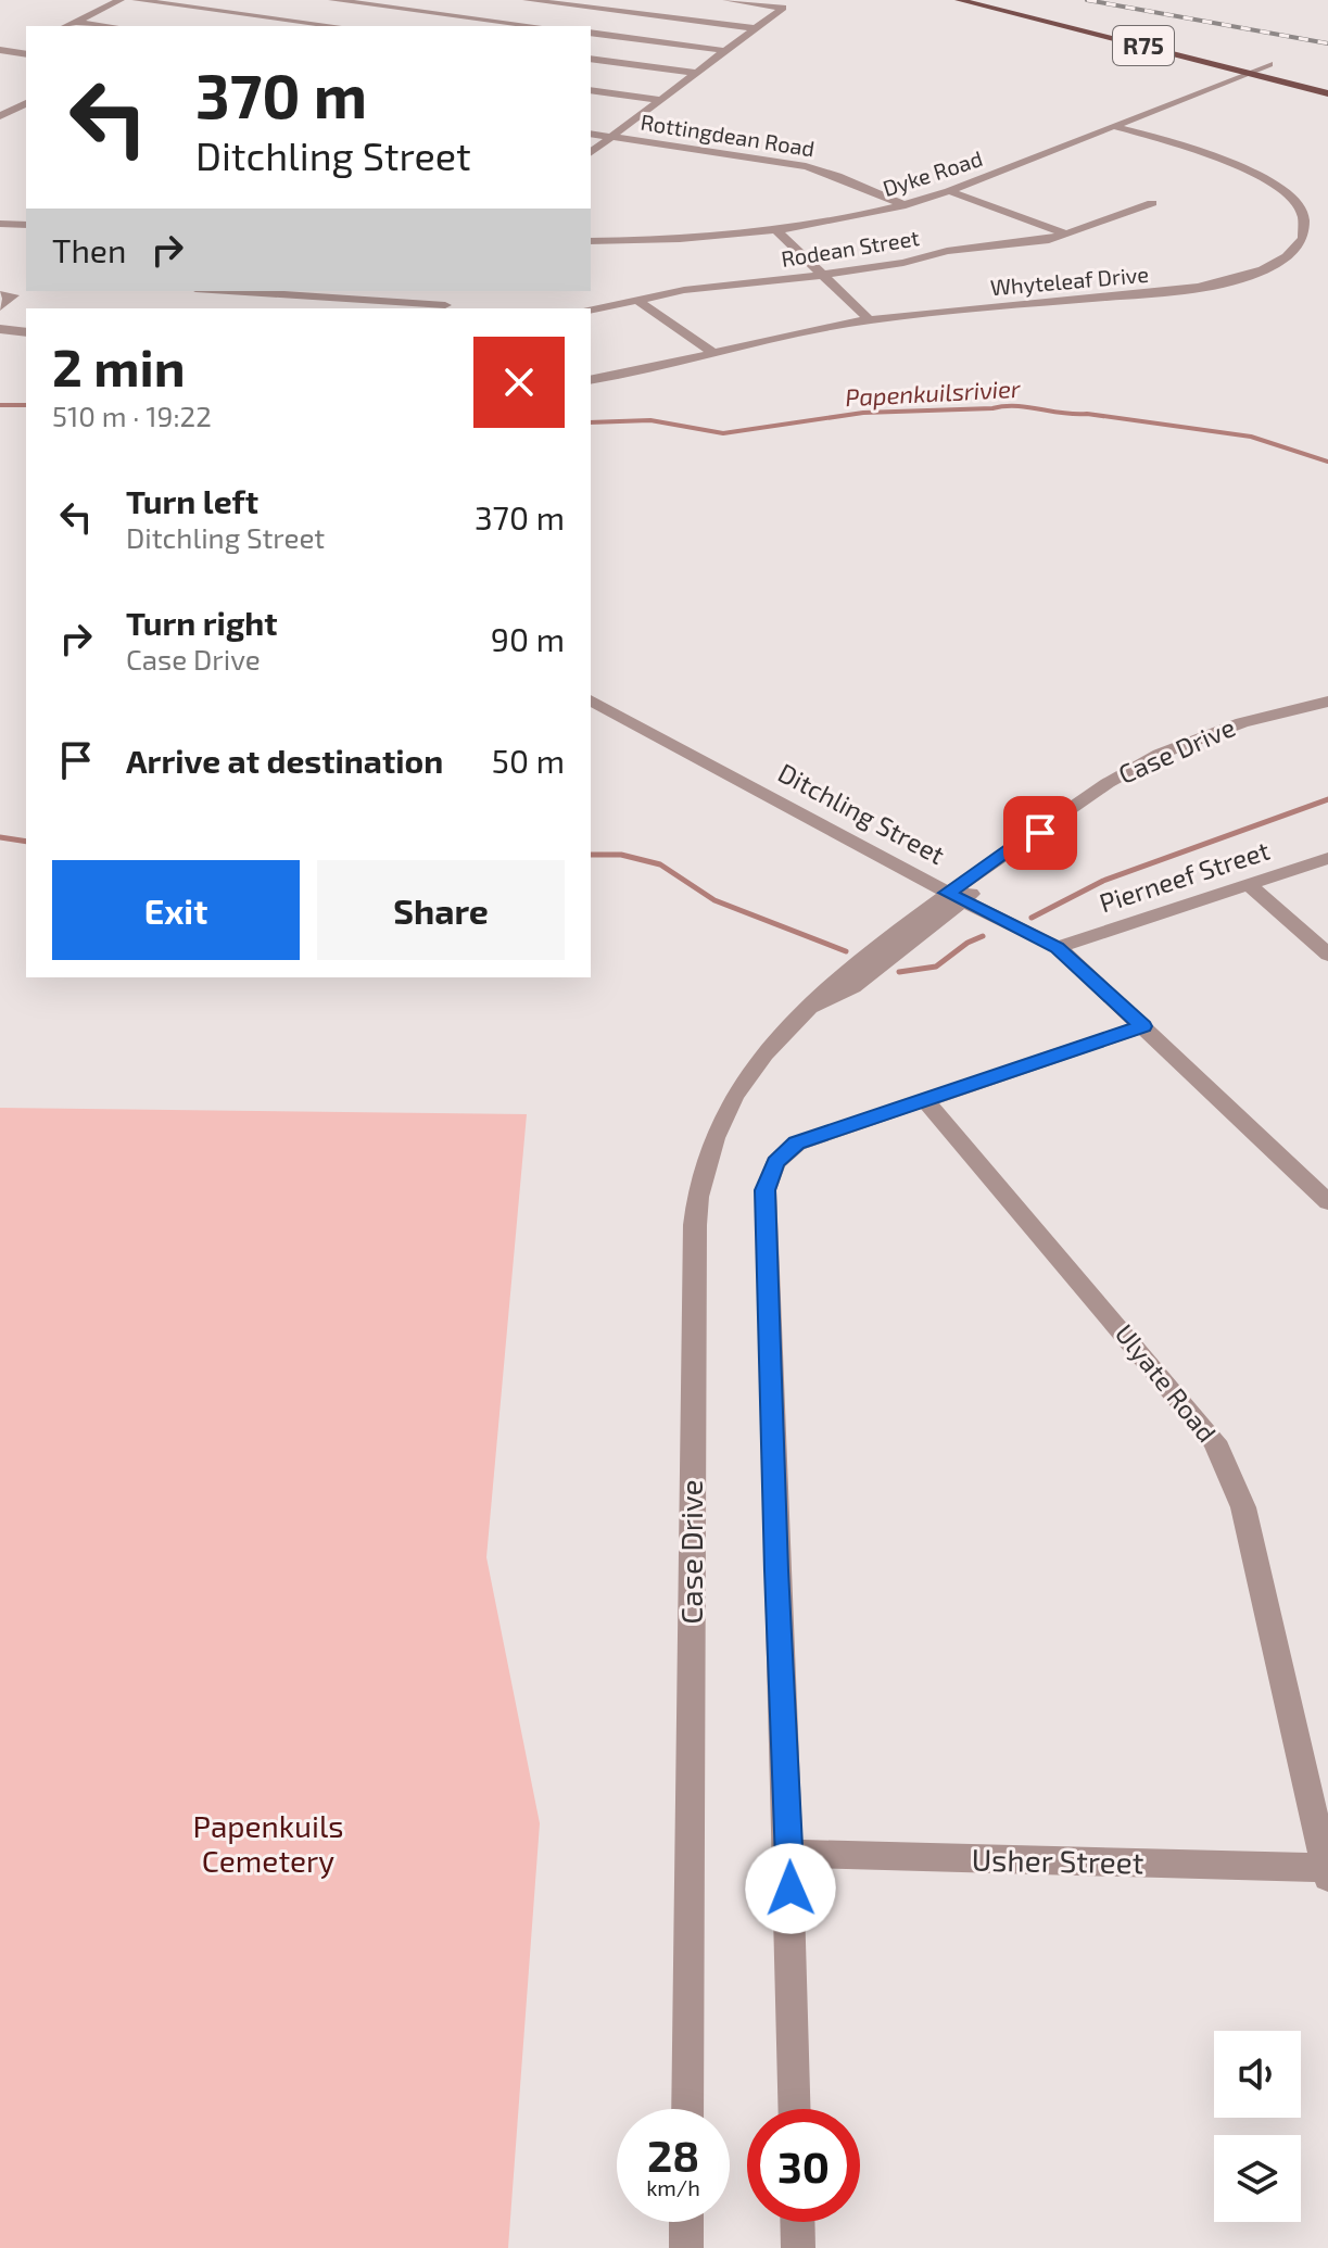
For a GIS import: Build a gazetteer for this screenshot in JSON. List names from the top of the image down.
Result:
{
  "streets": {
    "main road": ["R75"],
    "street": [
      "Rottingdean Road",
      "Dyke Road",
      "Rodean Street",
      "Whyteleaf Drive",
      "Case Drive",
      "Ditchling Street",
      "Pierneef Street",
      "Ulyate Road",
      "Usher Street"
    ]
  },
  "crossings": [
    ["R75", "Dyke Road"],
    ["Rottingdean Road", "Dyke Road"],
    ["Dyke Road", "Whyteleaf Drive"],
    ["Case Drive", "Ditchling Street"],
    ["Ditchling Street", "Pierneef Street"],
    ["Ulyate Road", "Usher Street"]
  ],
  "water": ["Papenkuilsrivier"],
  "parks": ["Papenkuils Cemetery"],
  "page": {
    "turn": ["370 m", "Ditchling Street"],
    "then": "Then",
    "heading": ["2 min", "510 m · 19:22"],
    "list": [
      {
        "name": "Turn left",
        "note": "Ditchling Street",
        "value": "370 m"
      },
      {
        "name": "Turn right",
        "note": "Case Drive",
        "value": "90 m"
      },
      {
        "name": "Arrive at destination",
        "value": "50 m"
      }
    ],
    "buttons": ["Exit", "Share"],
    "speed": "28 km/h",
    "limit": "30"
  }
}
